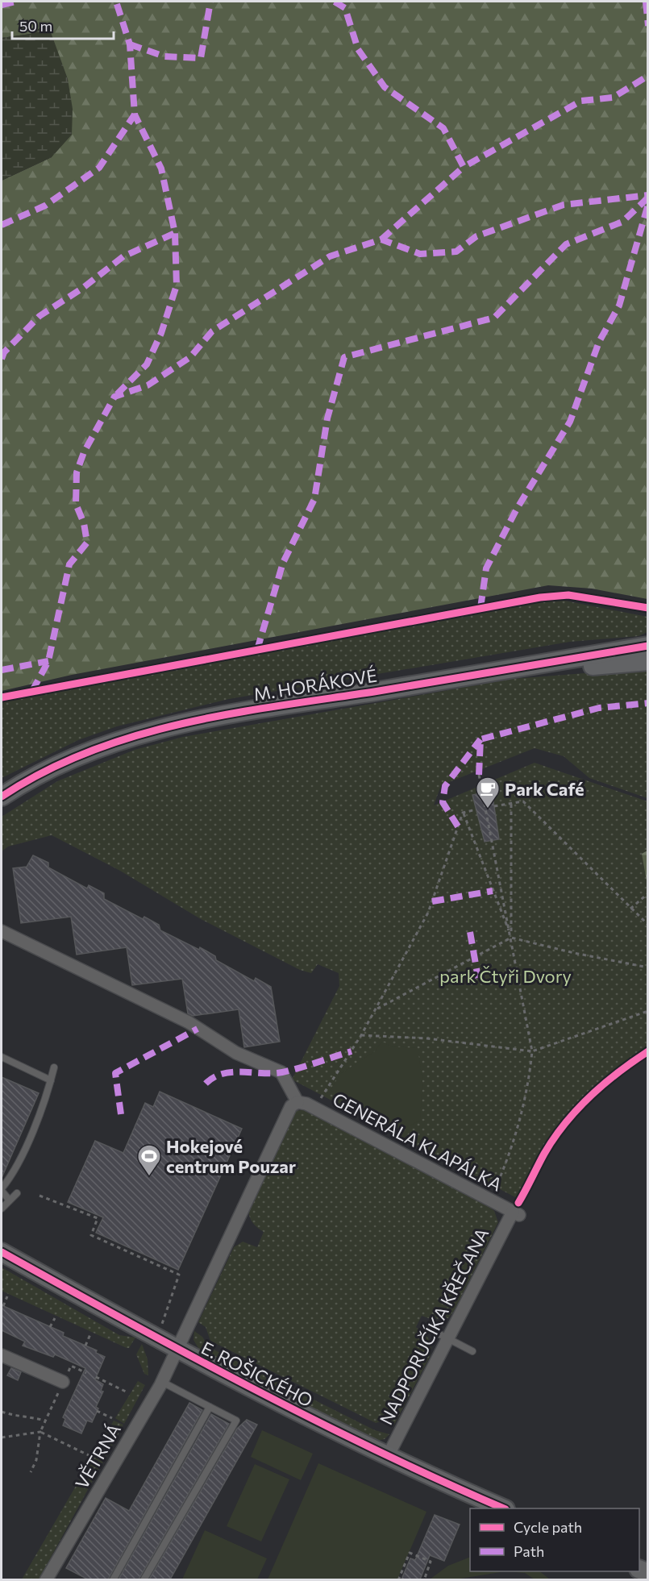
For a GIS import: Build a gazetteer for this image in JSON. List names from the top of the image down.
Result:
{
  "streets": {
    "street": [
      "M. HORÁKOVÉ",
      "GENERÁLA KLAPÁLKA",
      "NADPORUČÍKA KŘEČANA",
      "E. ROŠICKÉHO",
      "VĚTRNÁ"
    ]
  },
  "crossings": [
    ["GENERÁLA KLAPÁLKA", "NADPORUČÍKA KŘEČANA"],
    ["GENERÁLA KLAPÁLKA", "VĚTRNÁ"],
    ["NADPORUČÍKA KŘEČANA", "E. ROŠICKÉHO"],
    ["E. ROŠICKÉHO", "VĚTRNÁ"]
  ],
  "parks": ["park Čtyři Dvory"],
  "places": {
    "cafe": ["Park Café"],
    "sports": ["Hokejové centrum Pouzar"]
  },
  "legend": ["Cycle path", "Path"],
  "scale_bar": "50 m"
}
